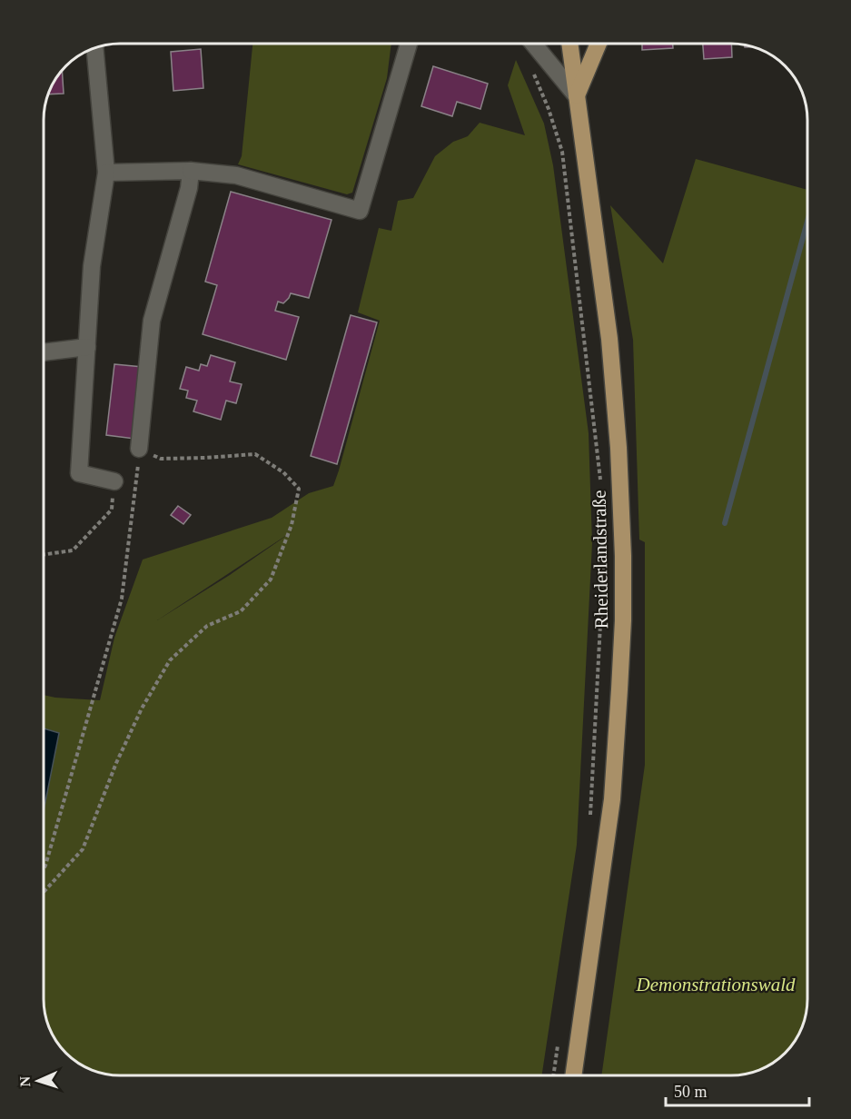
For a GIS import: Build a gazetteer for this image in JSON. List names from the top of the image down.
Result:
{
  "streets": {
    "main road": ["Rheiderlandstraße"]
  },
  "parks": ["Demonstrationswald"],
  "scale_bar": "50 m",
  "north": "left"
}
